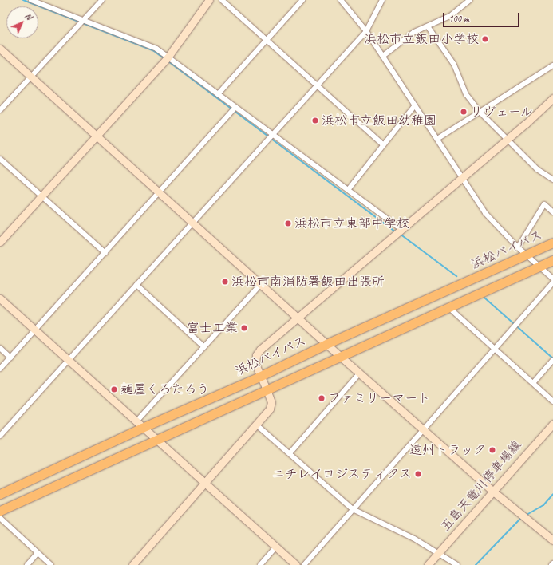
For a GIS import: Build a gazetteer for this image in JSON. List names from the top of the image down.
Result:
{
  "streets": {
    "highway": ["浜松バイパス"],
    "street": ["五島天竜川停車場線"]
  },
  "places": [
    "浜松市立飯田小学校",
    "リヴェール",
    "浜松市立飯田幼稚園",
    "浜松市立東部中学校",
    "浜松市南消防署飯田出張所",
    "富士工業",
    "麺屋くろたろう",
    "ファミリーマート",
    "遠州トラック",
    "ニチレイロジスティクス"
  ],
  "scale_bar": "100 m",
  "north": "top right"
}
